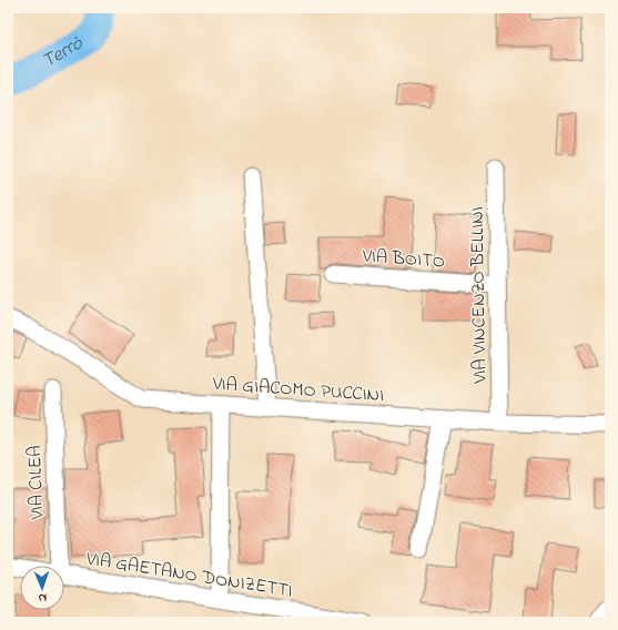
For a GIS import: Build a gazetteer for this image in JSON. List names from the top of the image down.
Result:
{
  "streets": {
    "street": [
      "VIA BOITO",
      "VIA VINCENZO BELLINI",
      "VIA GIACOMO PUCCINI",
      "VIA CILEA",
      "VIA GAETANO DONIZETTI"
    ]
  },
  "crossings": [
    ["VIA BOITO", "VIA VINCENZO BELLINI"],
    ["VIA VINCENZO BELLINI", "VIA GIACOMO PUCCINI"]
  ],
  "water": ["Terrò"],
  "north": "bottom"
}
